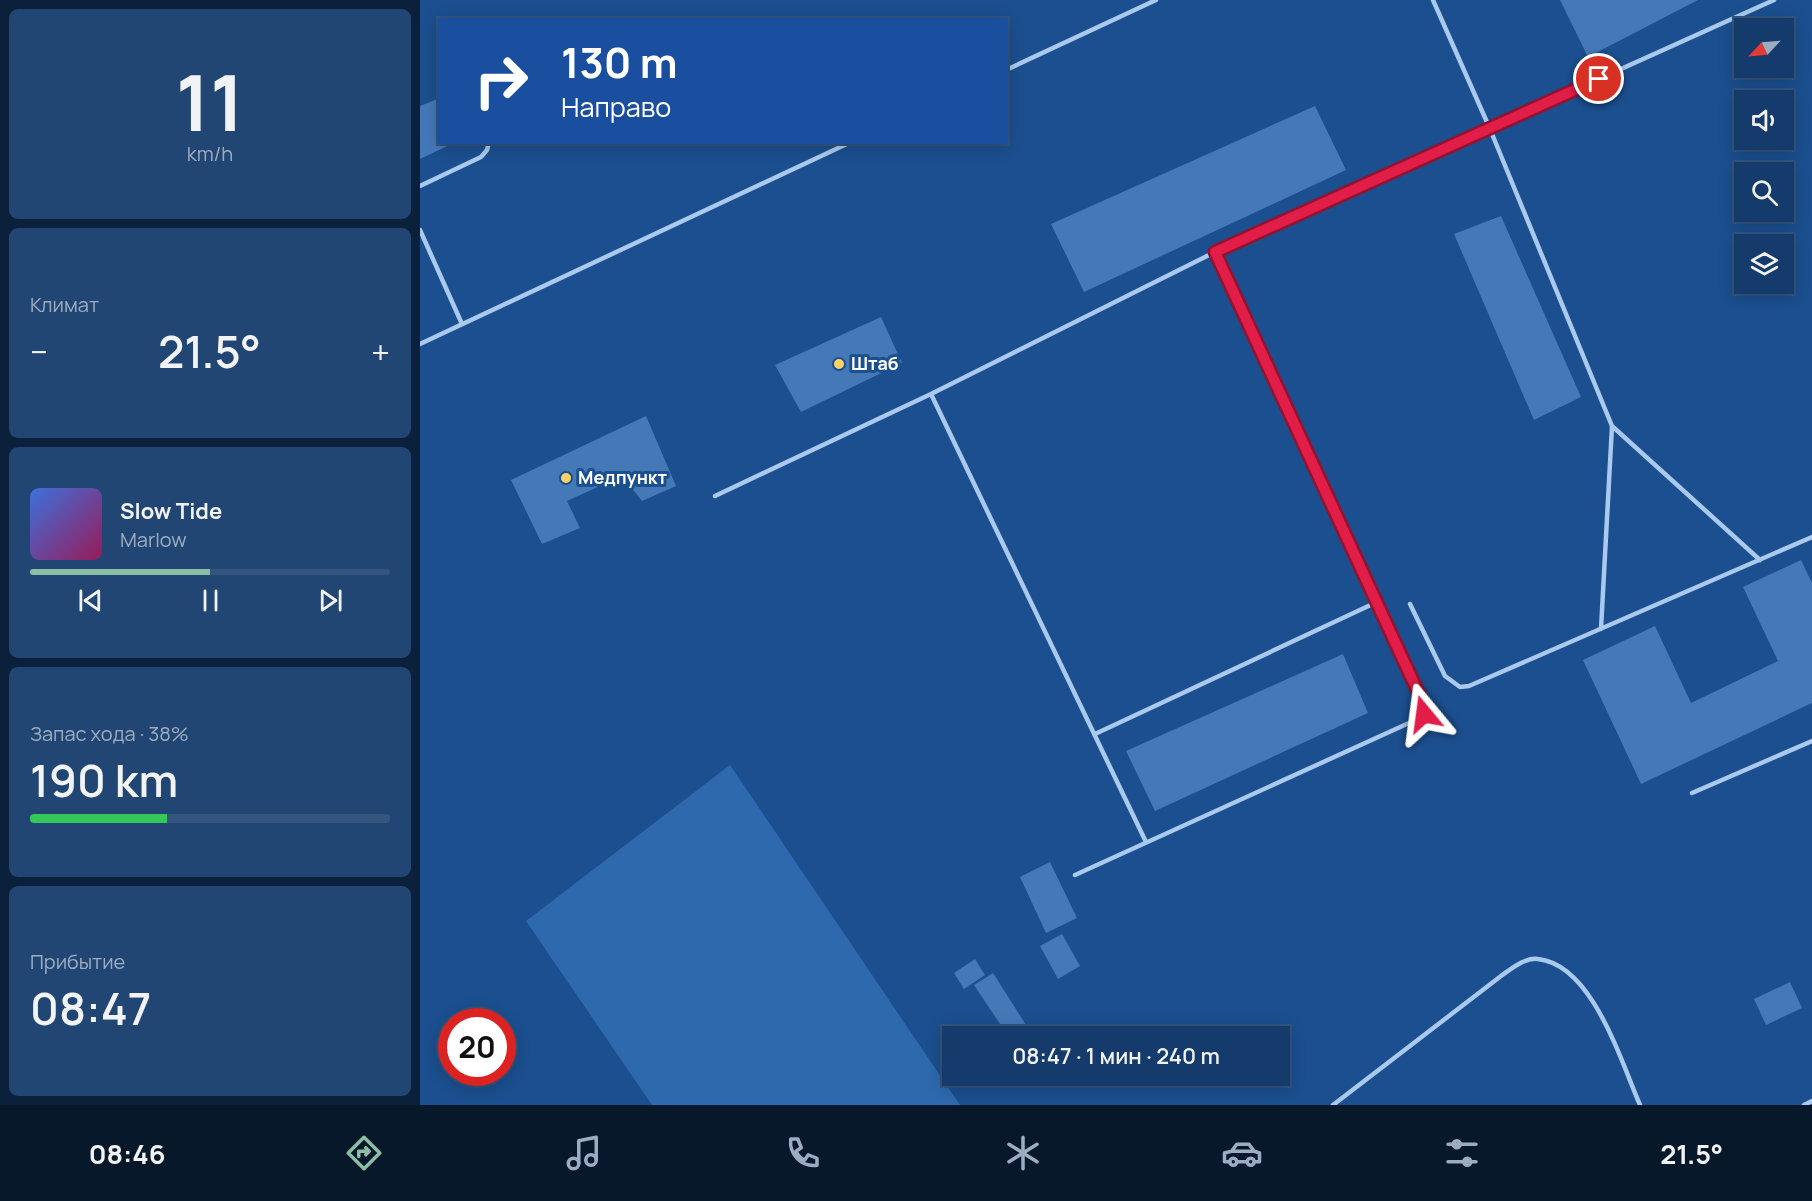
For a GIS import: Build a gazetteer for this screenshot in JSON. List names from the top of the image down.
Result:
{
  "places": ["Штаб", "Медпункт"],
  "north": "bottom left",
  "page": {
    "tile": [
      ["11", "km/h"],
      "Климат",
      ["Запас хода · 38%", "190 km"],
      ["Прибытие", "08:47"]
    ],
    "turn": ["130 m", "Направо"],
    "heat": ["−", "21.5°", "+"],
    "song": ["Slow Tide", "Marlow"],
    "limit": "20",
    "trip": "08:47 · 1 мин · 240 m",
    "tabs": ["08:46", "21.5°"]
  }
}
